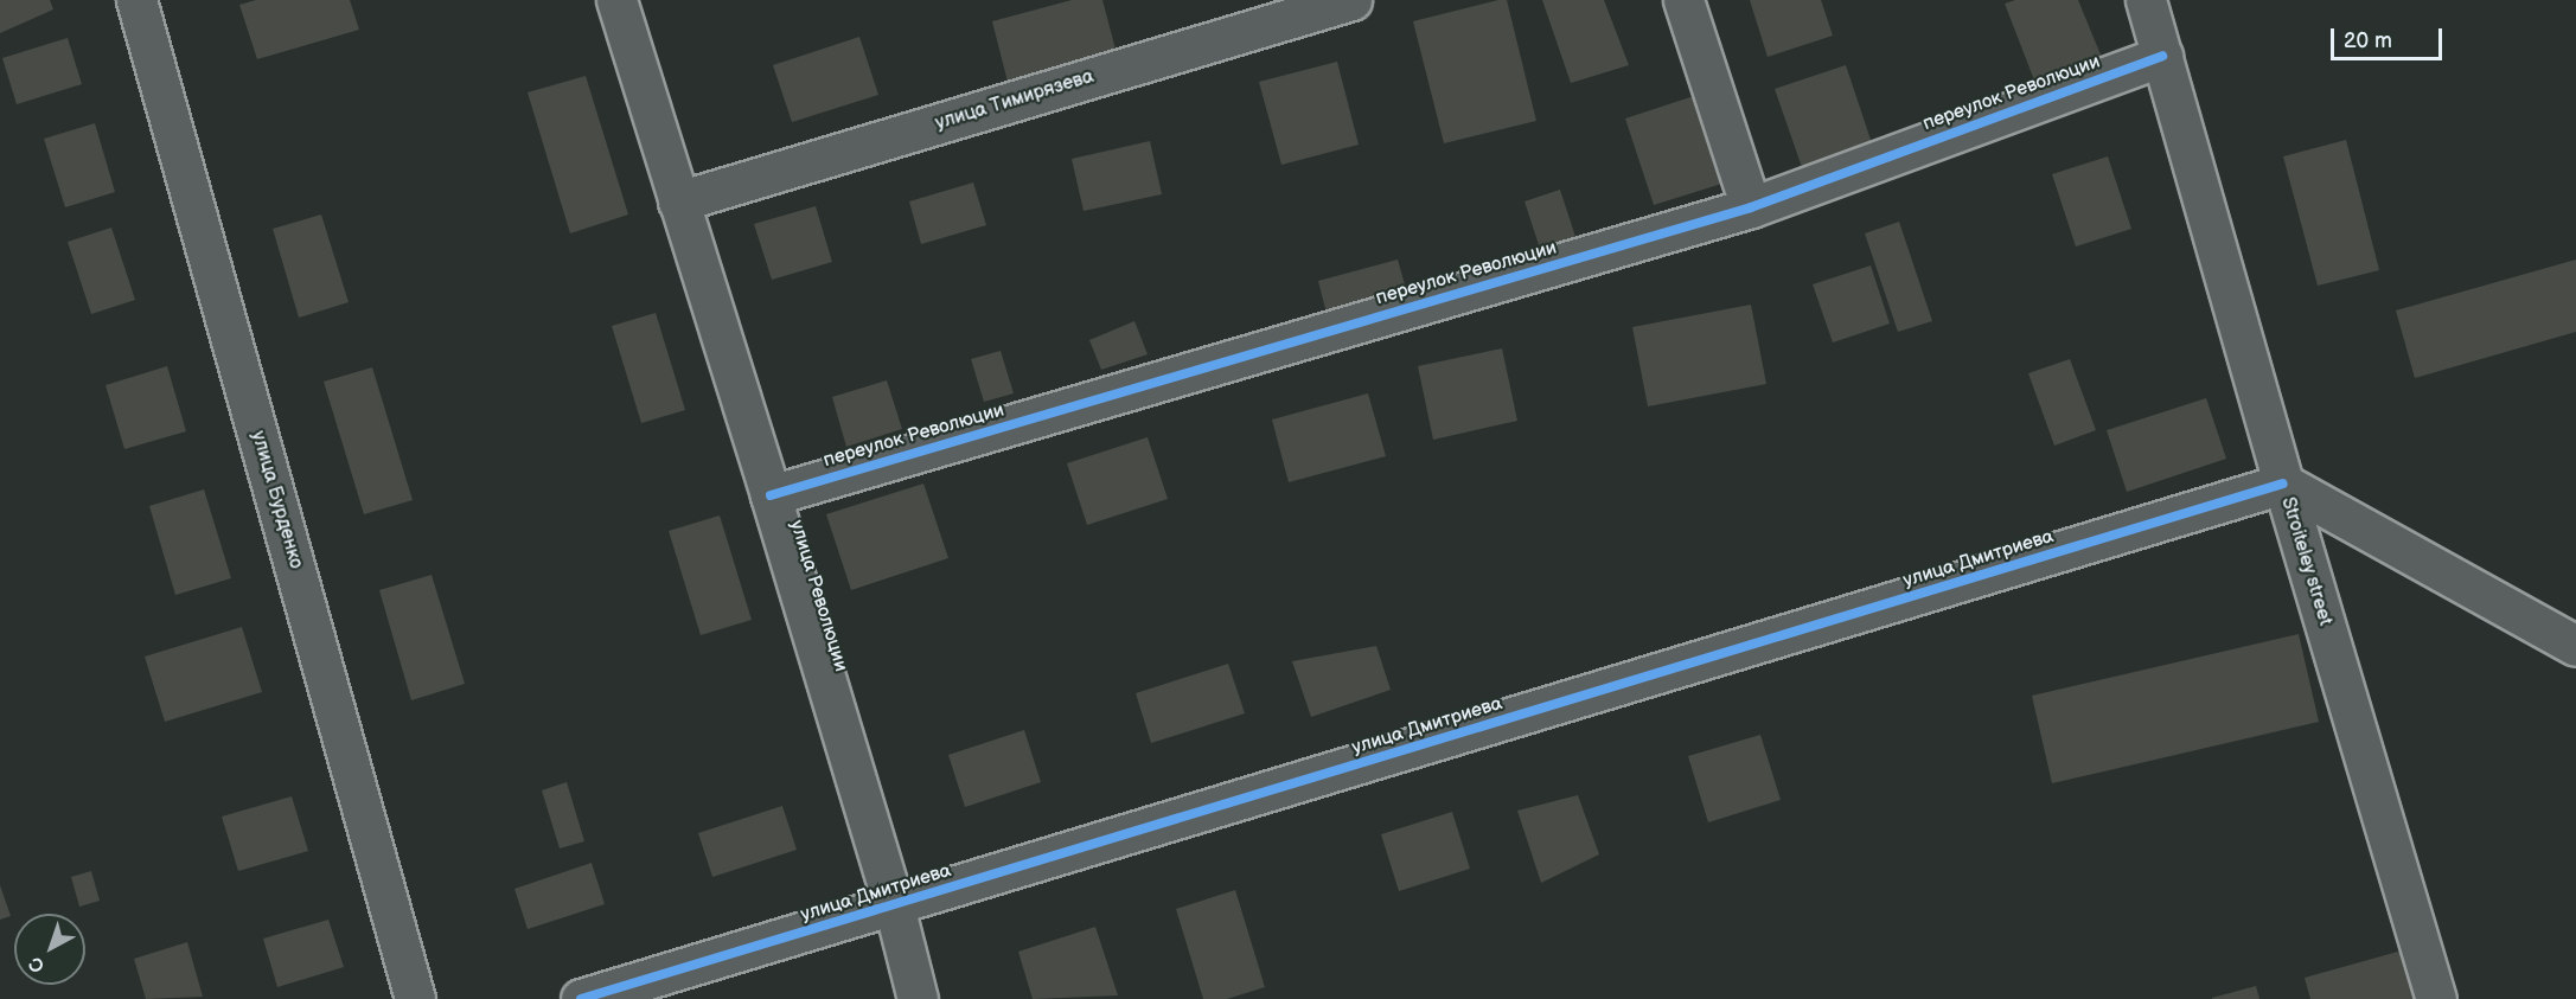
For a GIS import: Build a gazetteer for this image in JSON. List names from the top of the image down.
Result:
{
  "streets": {
    "street": [
      "переулок Революции",
      "улица Тимирязева",
      "улица Бурденко",
      "улица Дмитриева",
      "Stroiteley street",
      "улица Революции"
    ]
  },
  "crossings": [
    ["переулок Революции", "Stroiteley street"],
    ["переулок Революции", "улица Революции"],
    ["улица Тимирязева", "улица Революции"],
    ["улица Дмитриева", "Stroiteley street"],
    ["улица Дмитриева", "улица Революции"]
  ],
  "scale_bar": "20 m",
  "north": "bottom left"
}
